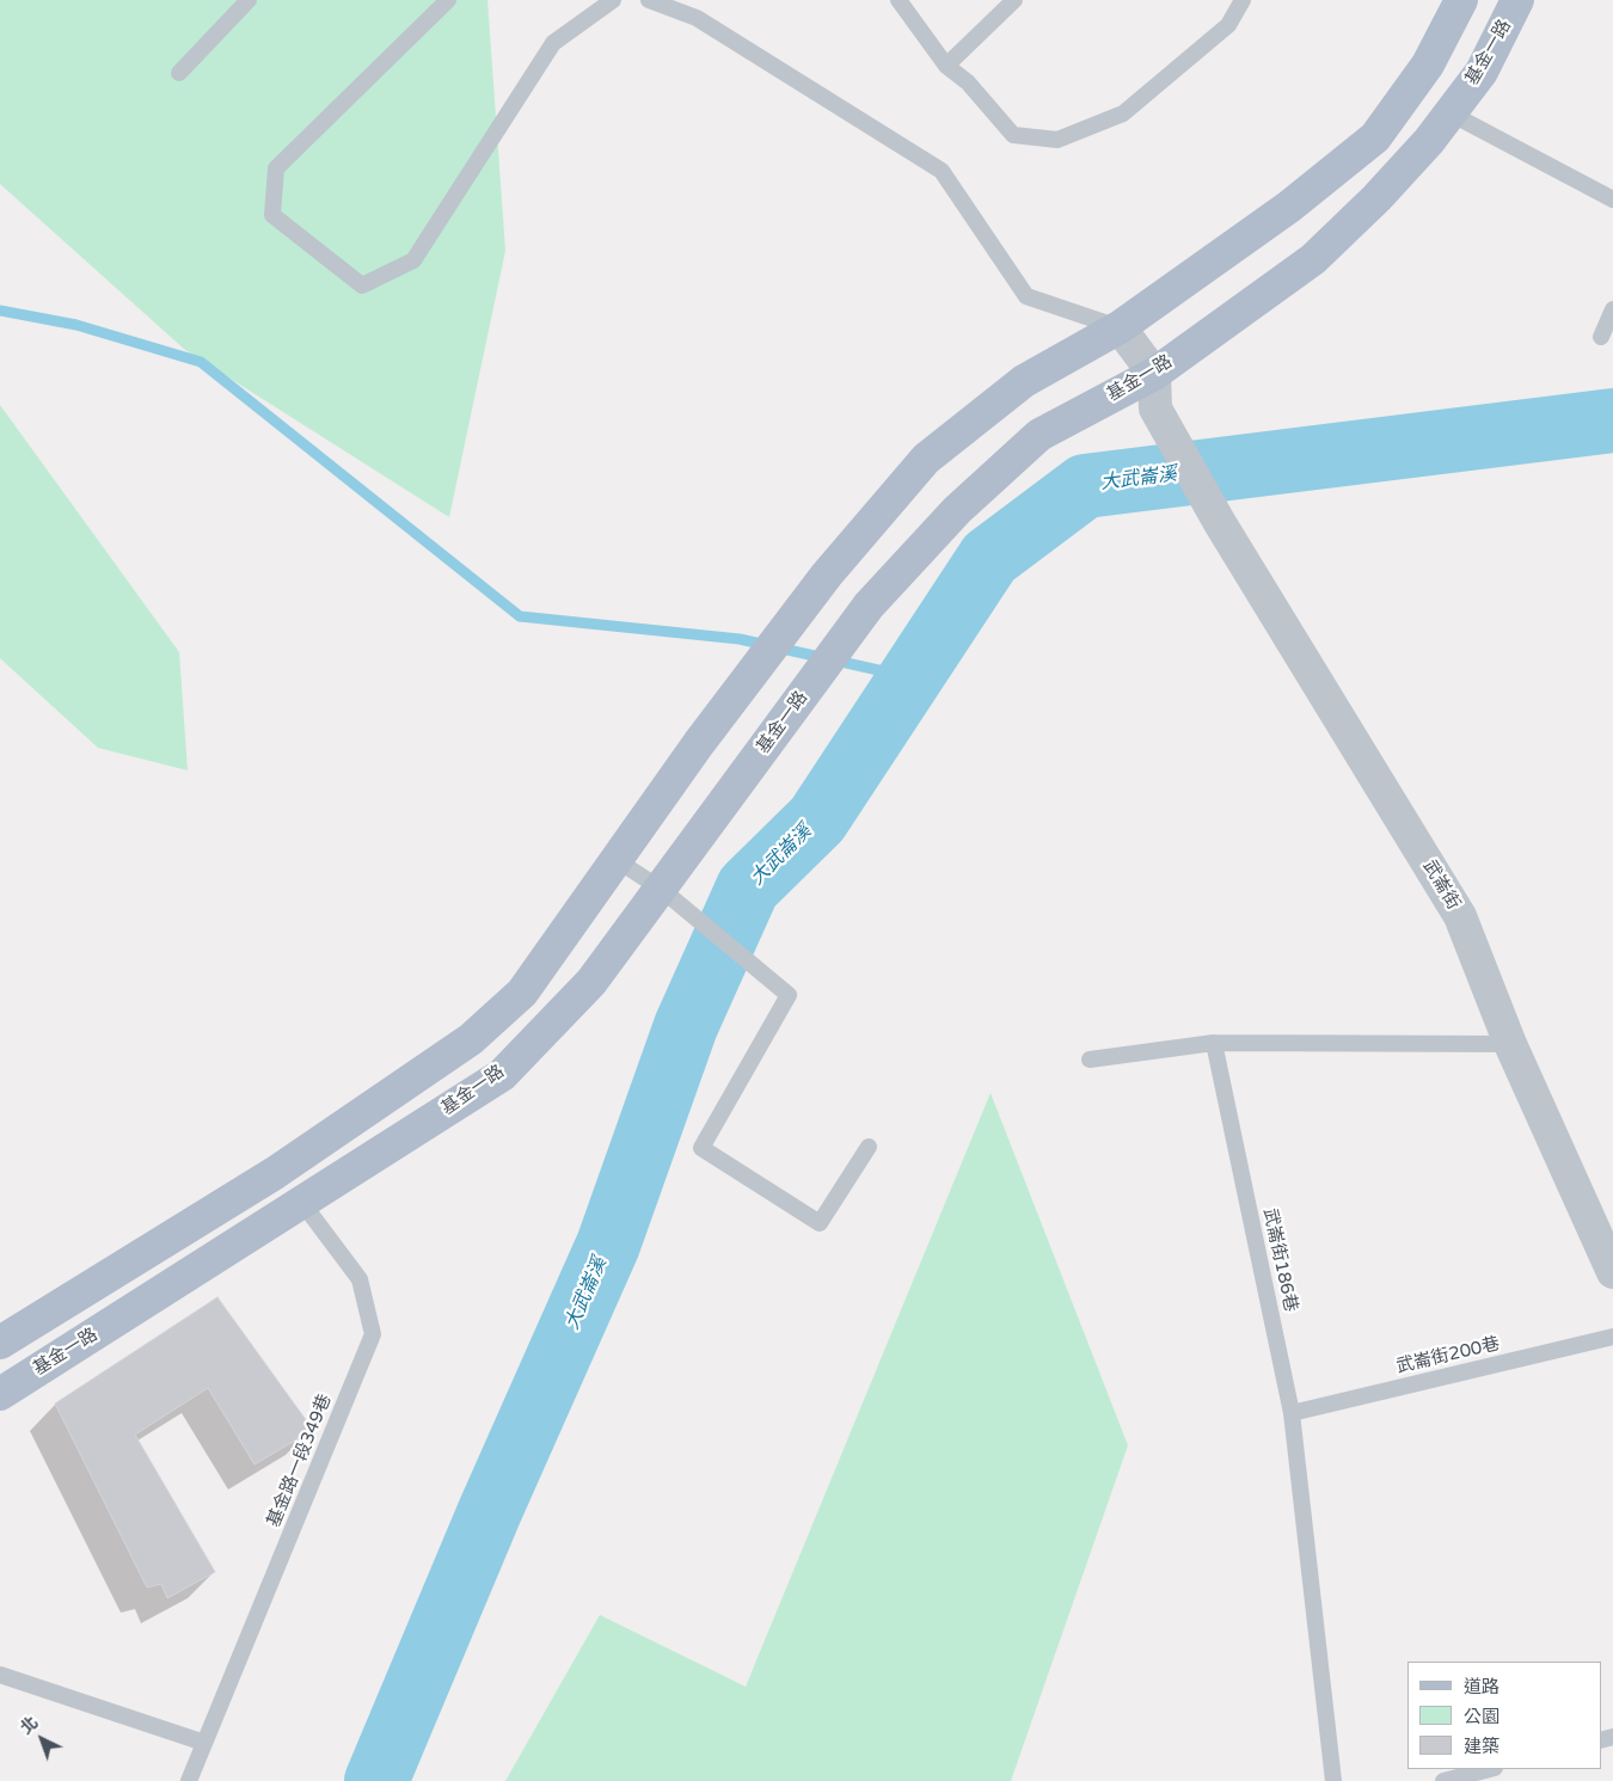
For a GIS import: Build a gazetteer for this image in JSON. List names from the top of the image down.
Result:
{
  "streets": {
    "main road": ["基金一路"],
    "street": ["武崙街"],
    "lane": ["武崙街186巷", "武崙街200巷", "基金路一段349巷"]
  },
  "crossings": [
    ["基金一路", "武崙街"],
    ["基金一路", "基金路一段349巷"],
    ["武崙街186巷", "武崙街200巷"]
  ],
  "water": ["大武崙溪"],
  "legend": ["道路", "公園", "建築"],
  "north": "top left"
}
